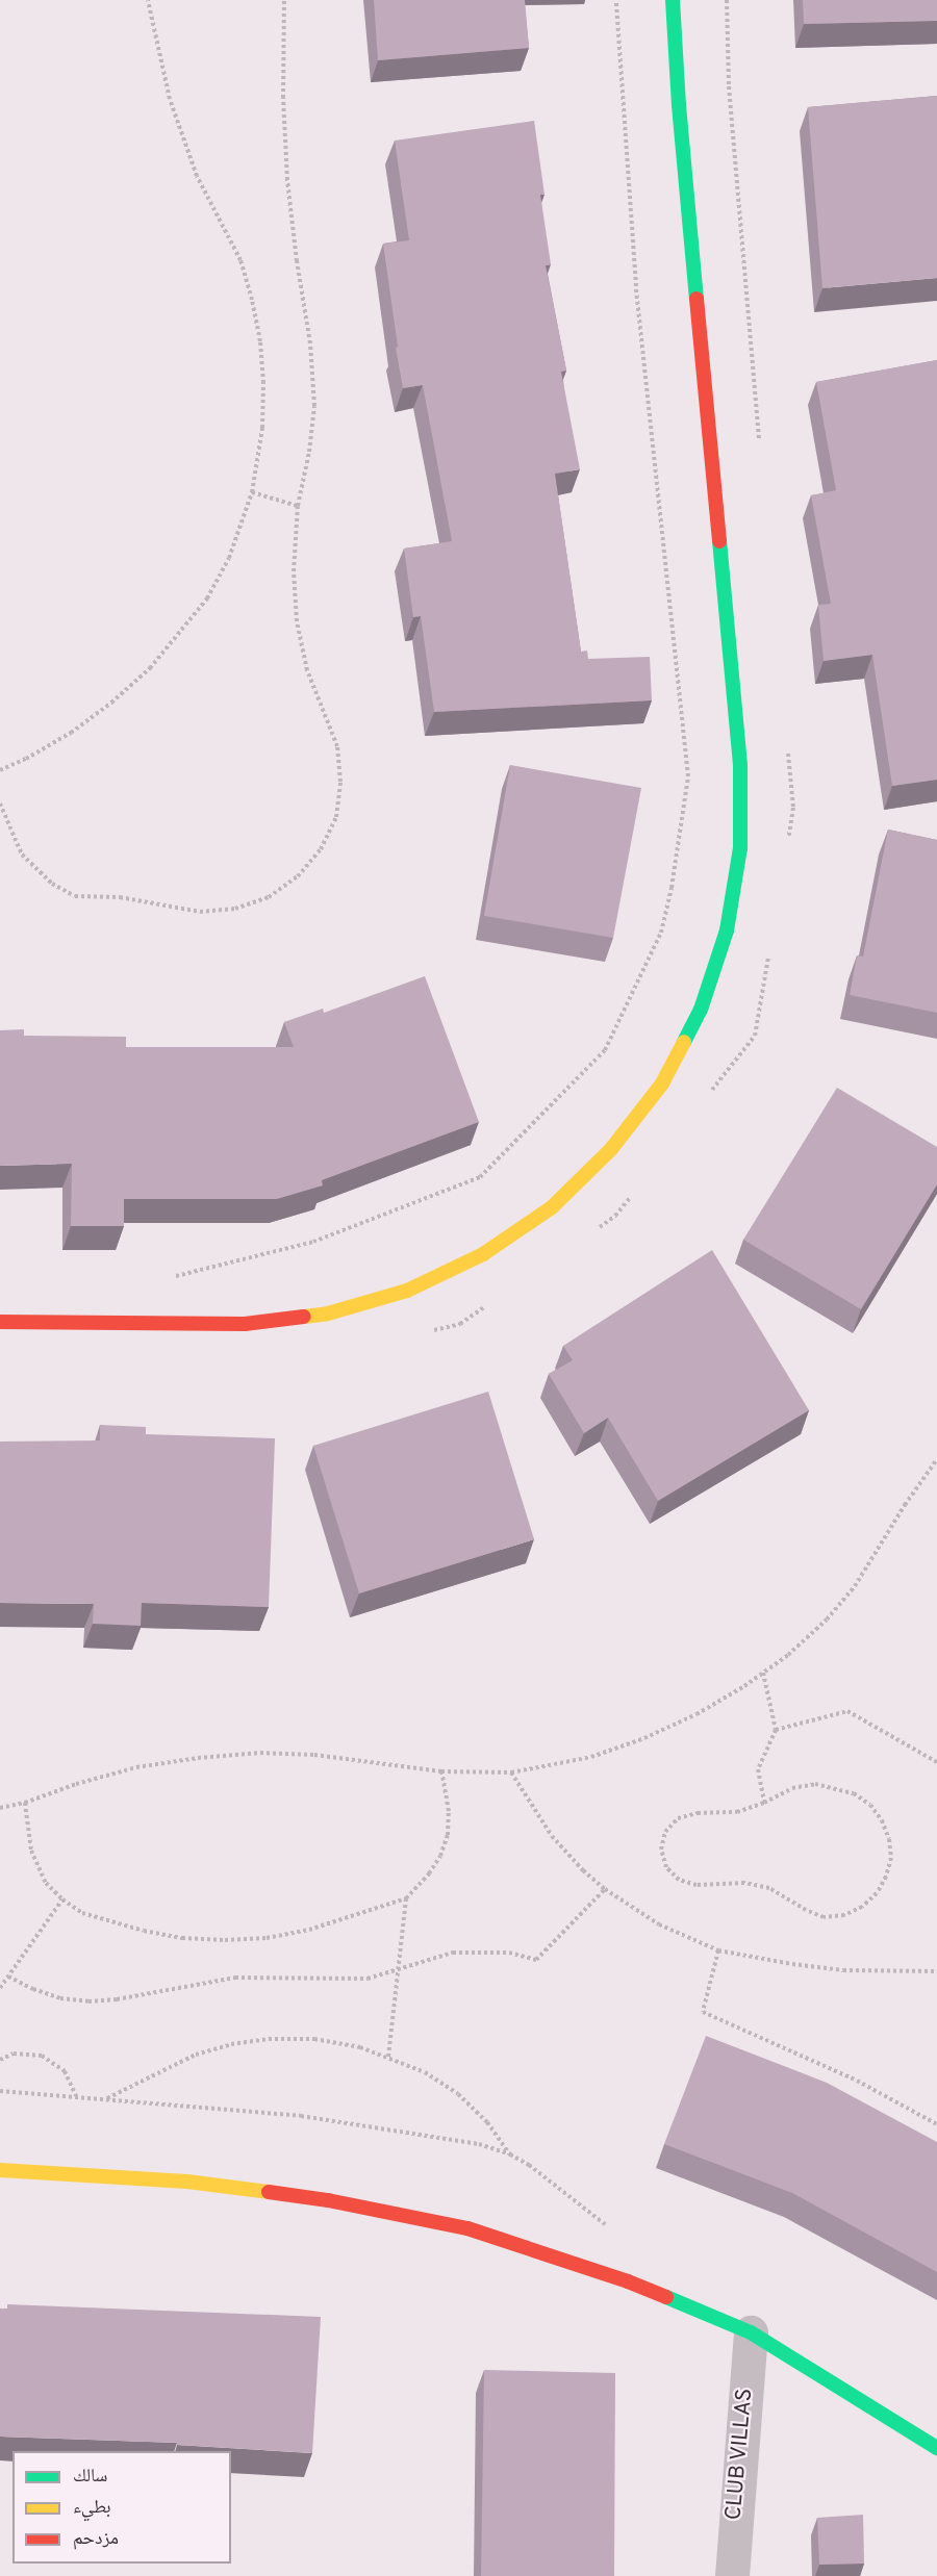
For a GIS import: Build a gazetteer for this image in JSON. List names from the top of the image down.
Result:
{
  "streets": {
    "street": ["CLUB VILLAS"]
  },
  "legend": ["سالك", "بطيء", "مزدحم"]
}
